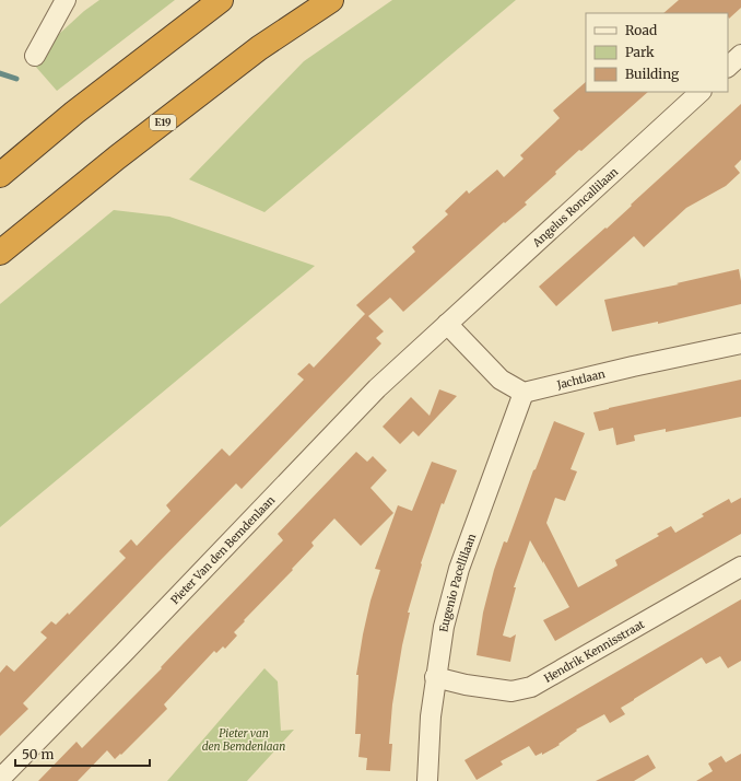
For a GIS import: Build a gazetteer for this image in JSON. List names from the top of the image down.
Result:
{
  "streets": {
    "highway": ["E19"],
    "street": [
      "Angelus Roncallilaan",
      "Jachtlaan",
      "Pieter Van den Bemdenlaan",
      "Eugenio Pacellilaan",
      "Hendrik Kennisstraat"
    ]
  },
  "crossings": [
    ["Angelus Roncallilaan", "Pieter Van den Bemdenlaan"],
    ["Jachtlaan", "Eugenio Pacellilaan"],
    ["Eugenio Pacellilaan", "Hendrik Kennisstraat"]
  ],
  "parks": ["Pieter van den Bemdenlaan"],
  "legend": ["Road", "Park", "Building"],
  "scale_bar": "50 m"
}
